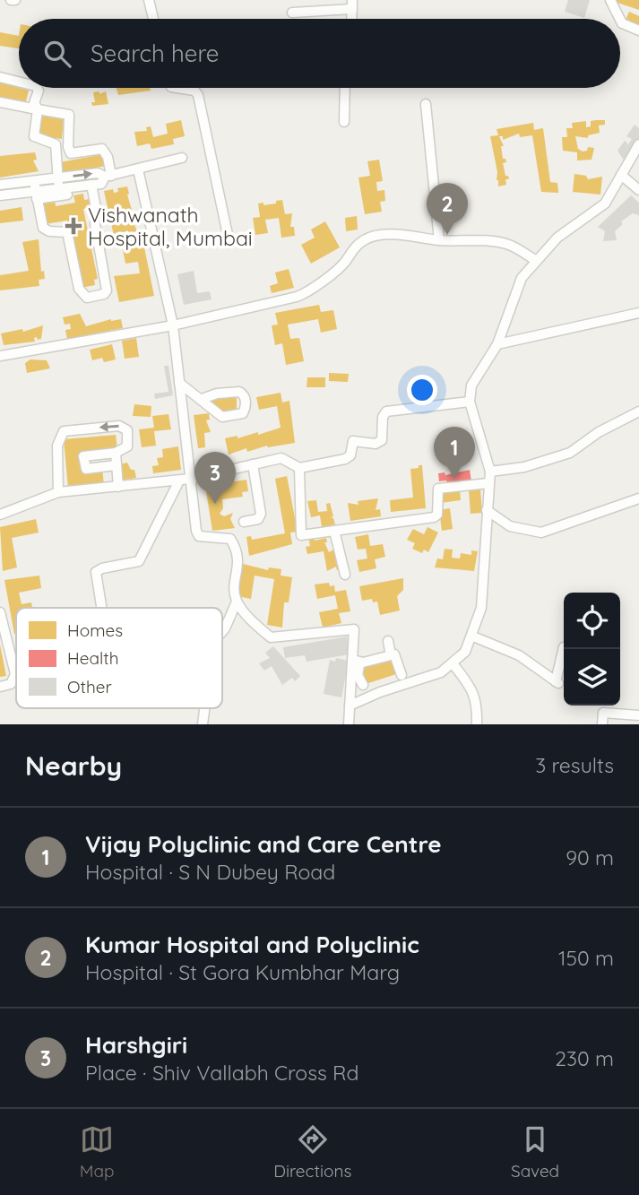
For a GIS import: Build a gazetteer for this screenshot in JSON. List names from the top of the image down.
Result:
{
  "places": {
    "health": ["Vishwanath Hospital, Mumbai"]
  },
  "legend": ["Homes", "Health", "Other"],
  "page": {
    "search": "Search here",
    "pins": ["2", "1", "3"],
    "heading": ["Nearby", "3 results"],
    "list": [
      {
        "mark": "1",
        "name": "Vijay Polyclinic and Care Centre",
        "note": "Hospital · S N Dubey Road",
        "value": "90 m"
      },
      {
        "mark": "2",
        "name": "Kumar Hospital and Polyclinic",
        "note": "Hospital · St Gora Kumbhar Marg",
        "value": "150 m"
      },
      {
        "mark": "3",
        "name": "Harshgiri",
        "note": "Place · Shiv Vallabh Cross Rd",
        "value": "230 m"
      }
    ],
    "nav": ["Map", "Directions", "Saved"]
  }
}
